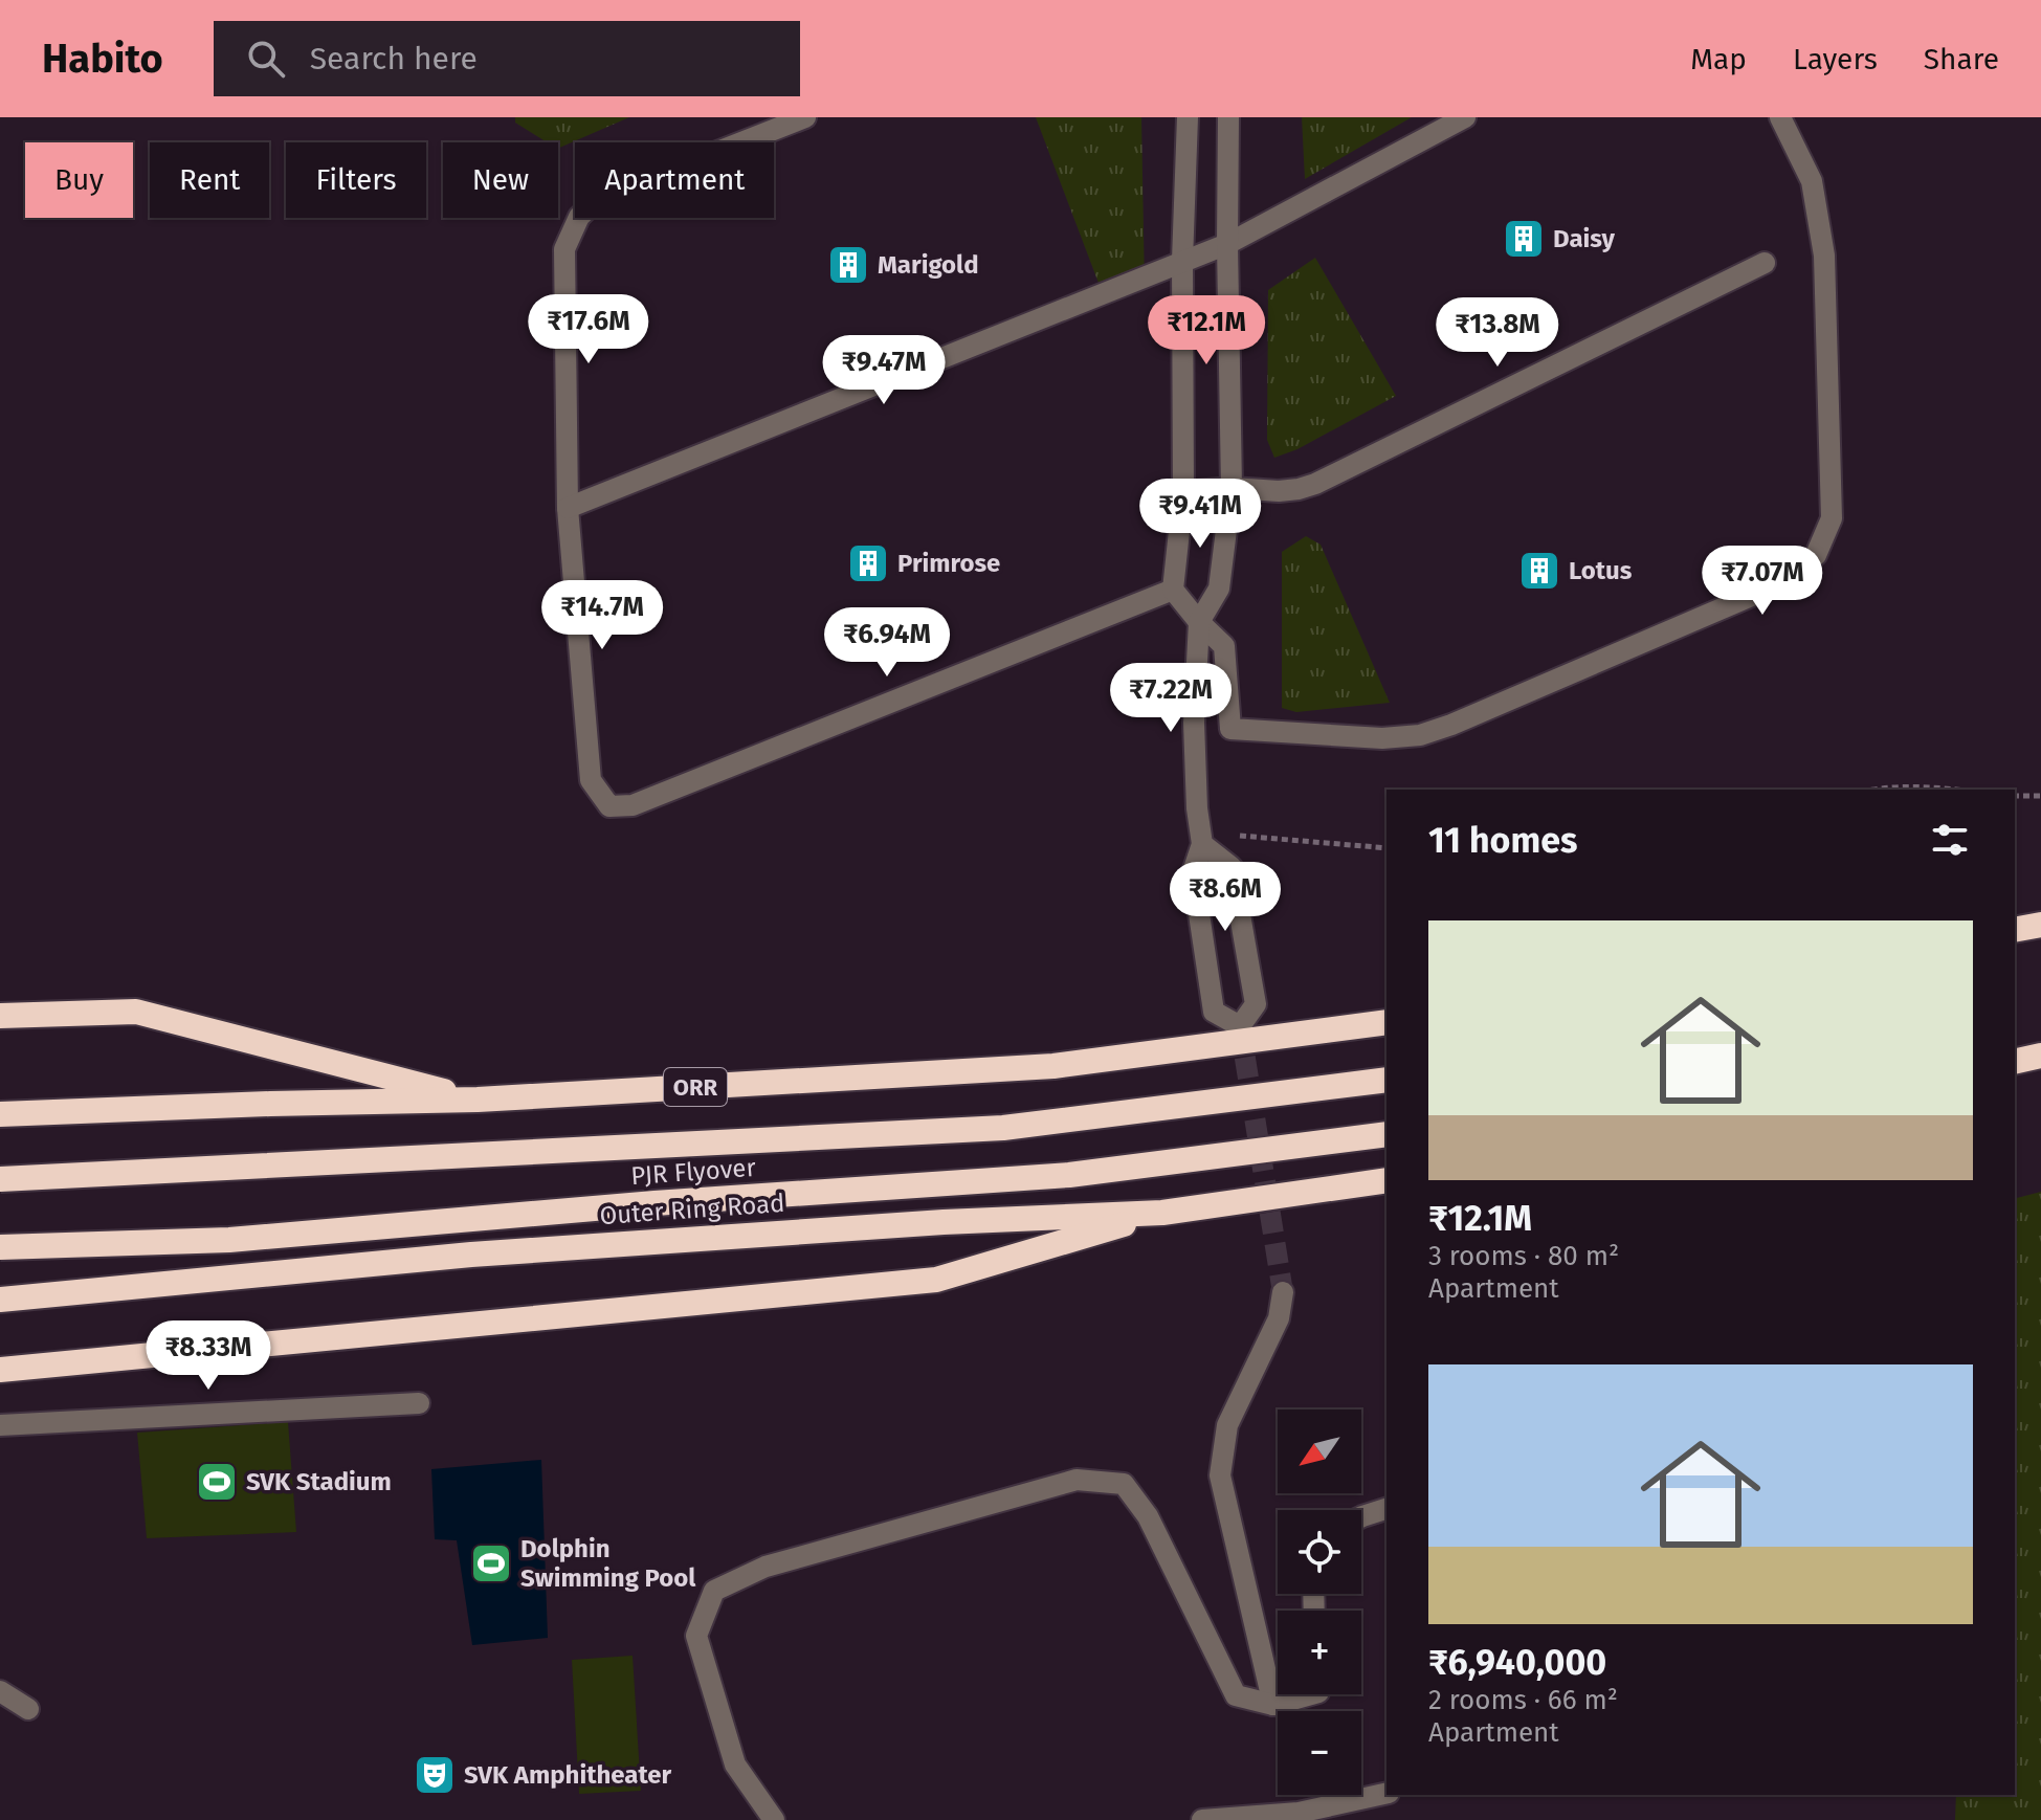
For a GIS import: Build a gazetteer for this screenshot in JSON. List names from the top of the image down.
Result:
{
  "streets": {
    "highway": ["ORR", "PJR Flyover", "Outer Ring Road"]
  },
  "places": {
    "building": [
      "Daisy",
      "Marigold",
      "Primrose",
      "Lotus"
    ],
    "sports": ["SVK Stadium", "Dolphin Swimming Pool"],
    "theatre": ["SVK Amphitheater"]
  },
  "north": "bottom left",
  "page": {
    "header": "Habito",
    "search": "Search here",
    "nav": ["Map", "Layers", "Share"],
    "chip": [
      "Buy",
      "Rent",
      "Filters",
      "New",
      "Apartment"
    ],
    "price": [
      "₹17.6M",
      "₹12.1M",
      "₹13.8M",
      "₹9.47M",
      "₹9.41M",
      "₹7.07M",
      "₹14.7M",
      "₹6.94M",
      "₹7.22M",
      "₹8.6M",
      "₹8.33M"
    ],
    "heading": "11 homes",
    "list": [
      {
        "name": "₹12.1M",
        "note": "3 rooms · 80 m² · Apartment"
      },
      {
        "name": "₹6,940,000",
        "note": "2 rooms · 66 m² · Apartment"
      }
    ],
    "map_buttons": ["+", "−"]
  }
}
